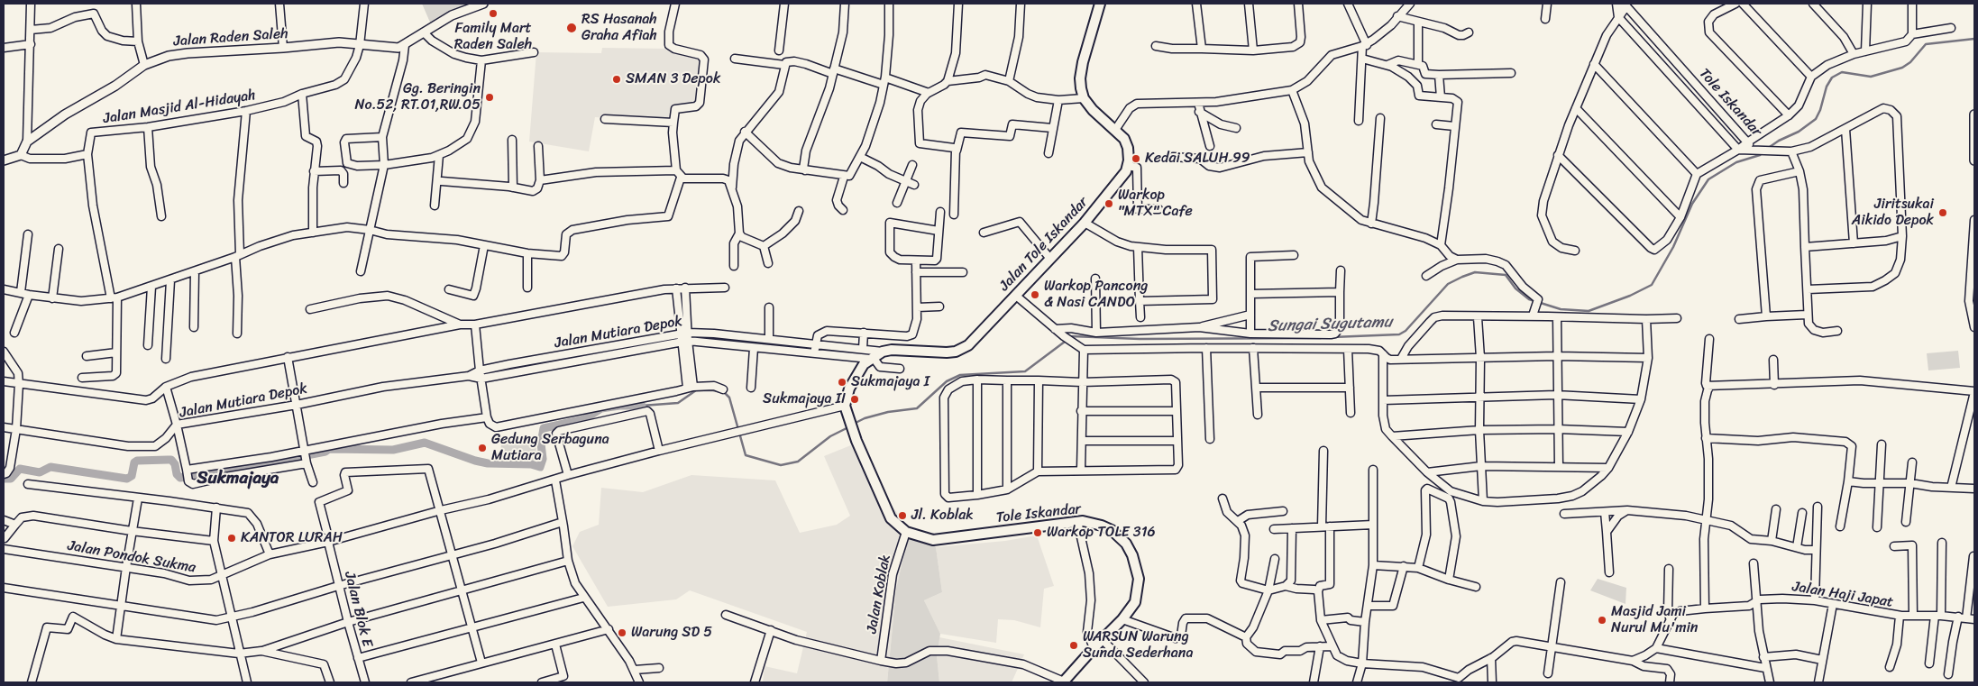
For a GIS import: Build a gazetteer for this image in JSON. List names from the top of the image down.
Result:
{
  "streets": {
    "main road": ["Tole Iskandar", "Jalan Tole Iskandar"],
    "street": [
      "Jalan Raden Saleh",
      "Jalan Masjid Al-Hidayah",
      "Jalan Mutiara Depok",
      "Jalan Pondok Sukma",
      "Jalan Koblak",
      "Jalan Haji Japat",
      "Jalan Blok E"
    ]
  },
  "crossings": [
    ["Jalan Raden Saleh", "Jalan Masjid Al-Hidayah"],
    ["Tole Iskandar", "Jalan Tole Iskandar"],
    ["Tole Iskandar", "Jalan Pondok Sukma"],
    ["Tole Iskandar", "Jalan Koblak"],
    ["Jalan Tole Iskandar", "Jalan Mutiara Depok"],
    ["Jalan Tole Iskandar", "Jalan Pondok Sukma"],
    ["Jalan Pondok Sukma", "Jalan Blok E"]
  ],
  "districts": ["Sukmajaya"],
  "water": ["Sungai Sugutamu"],
  "places": [
    "Family Mart Raden Saleh",
    "RS Hasanah Graha Afiah",
    "SMAN 3 Depok",
    "Gg. Beringin No.52, RT.01,RW.05",
    "Kedai SALUH 99",
    "Warkop \"MTX\" Cafe",
    "Jiritsukai Aikido Depok",
    "Warkop Pancong & Nasi CANDO",
    "Sukmajaya I",
    "Sukmajaya II",
    "Gedung Serbaguna Mutiara",
    "Jl. Koblak",
    "Warkop TOLE 316",
    "KANTOR LURAH",
    "Masjid Jami Nurul Mu'min",
    "Warung SD 5",
    "WARSUN Warung Sunda Sederhana"
  ]
}
